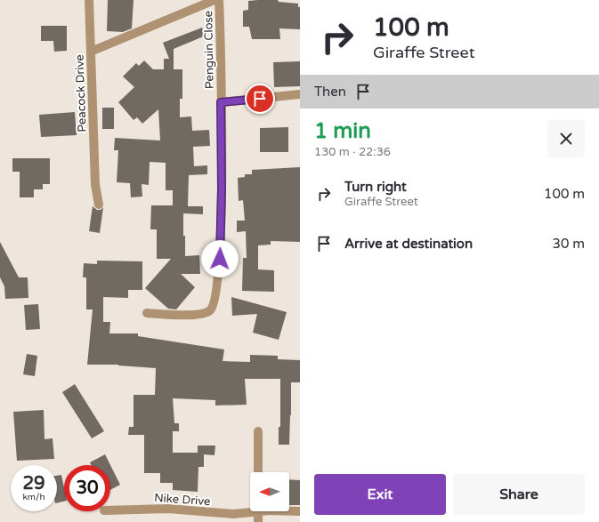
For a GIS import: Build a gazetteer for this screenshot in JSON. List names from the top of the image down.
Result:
{
  "streets": {
    "street": ["Penguin Close", "Peacock Drive", "Nike Drive"]
  },
  "north": "left",
  "page": {
    "turn": ["100 m", "Giraffe Street"],
    "then": "Then",
    "heading": ["1 min", "130 m · 22:36"],
    "list": [
      {
        "name": "Turn right",
        "note": "Giraffe Street",
        "value": "100 m"
      },
      {
        "name": "Arrive at destination",
        "value": "30 m"
      }
    ],
    "speed": "29 km/h",
    "limit": "30",
    "buttons": ["Exit", "Share"]
  }
}
